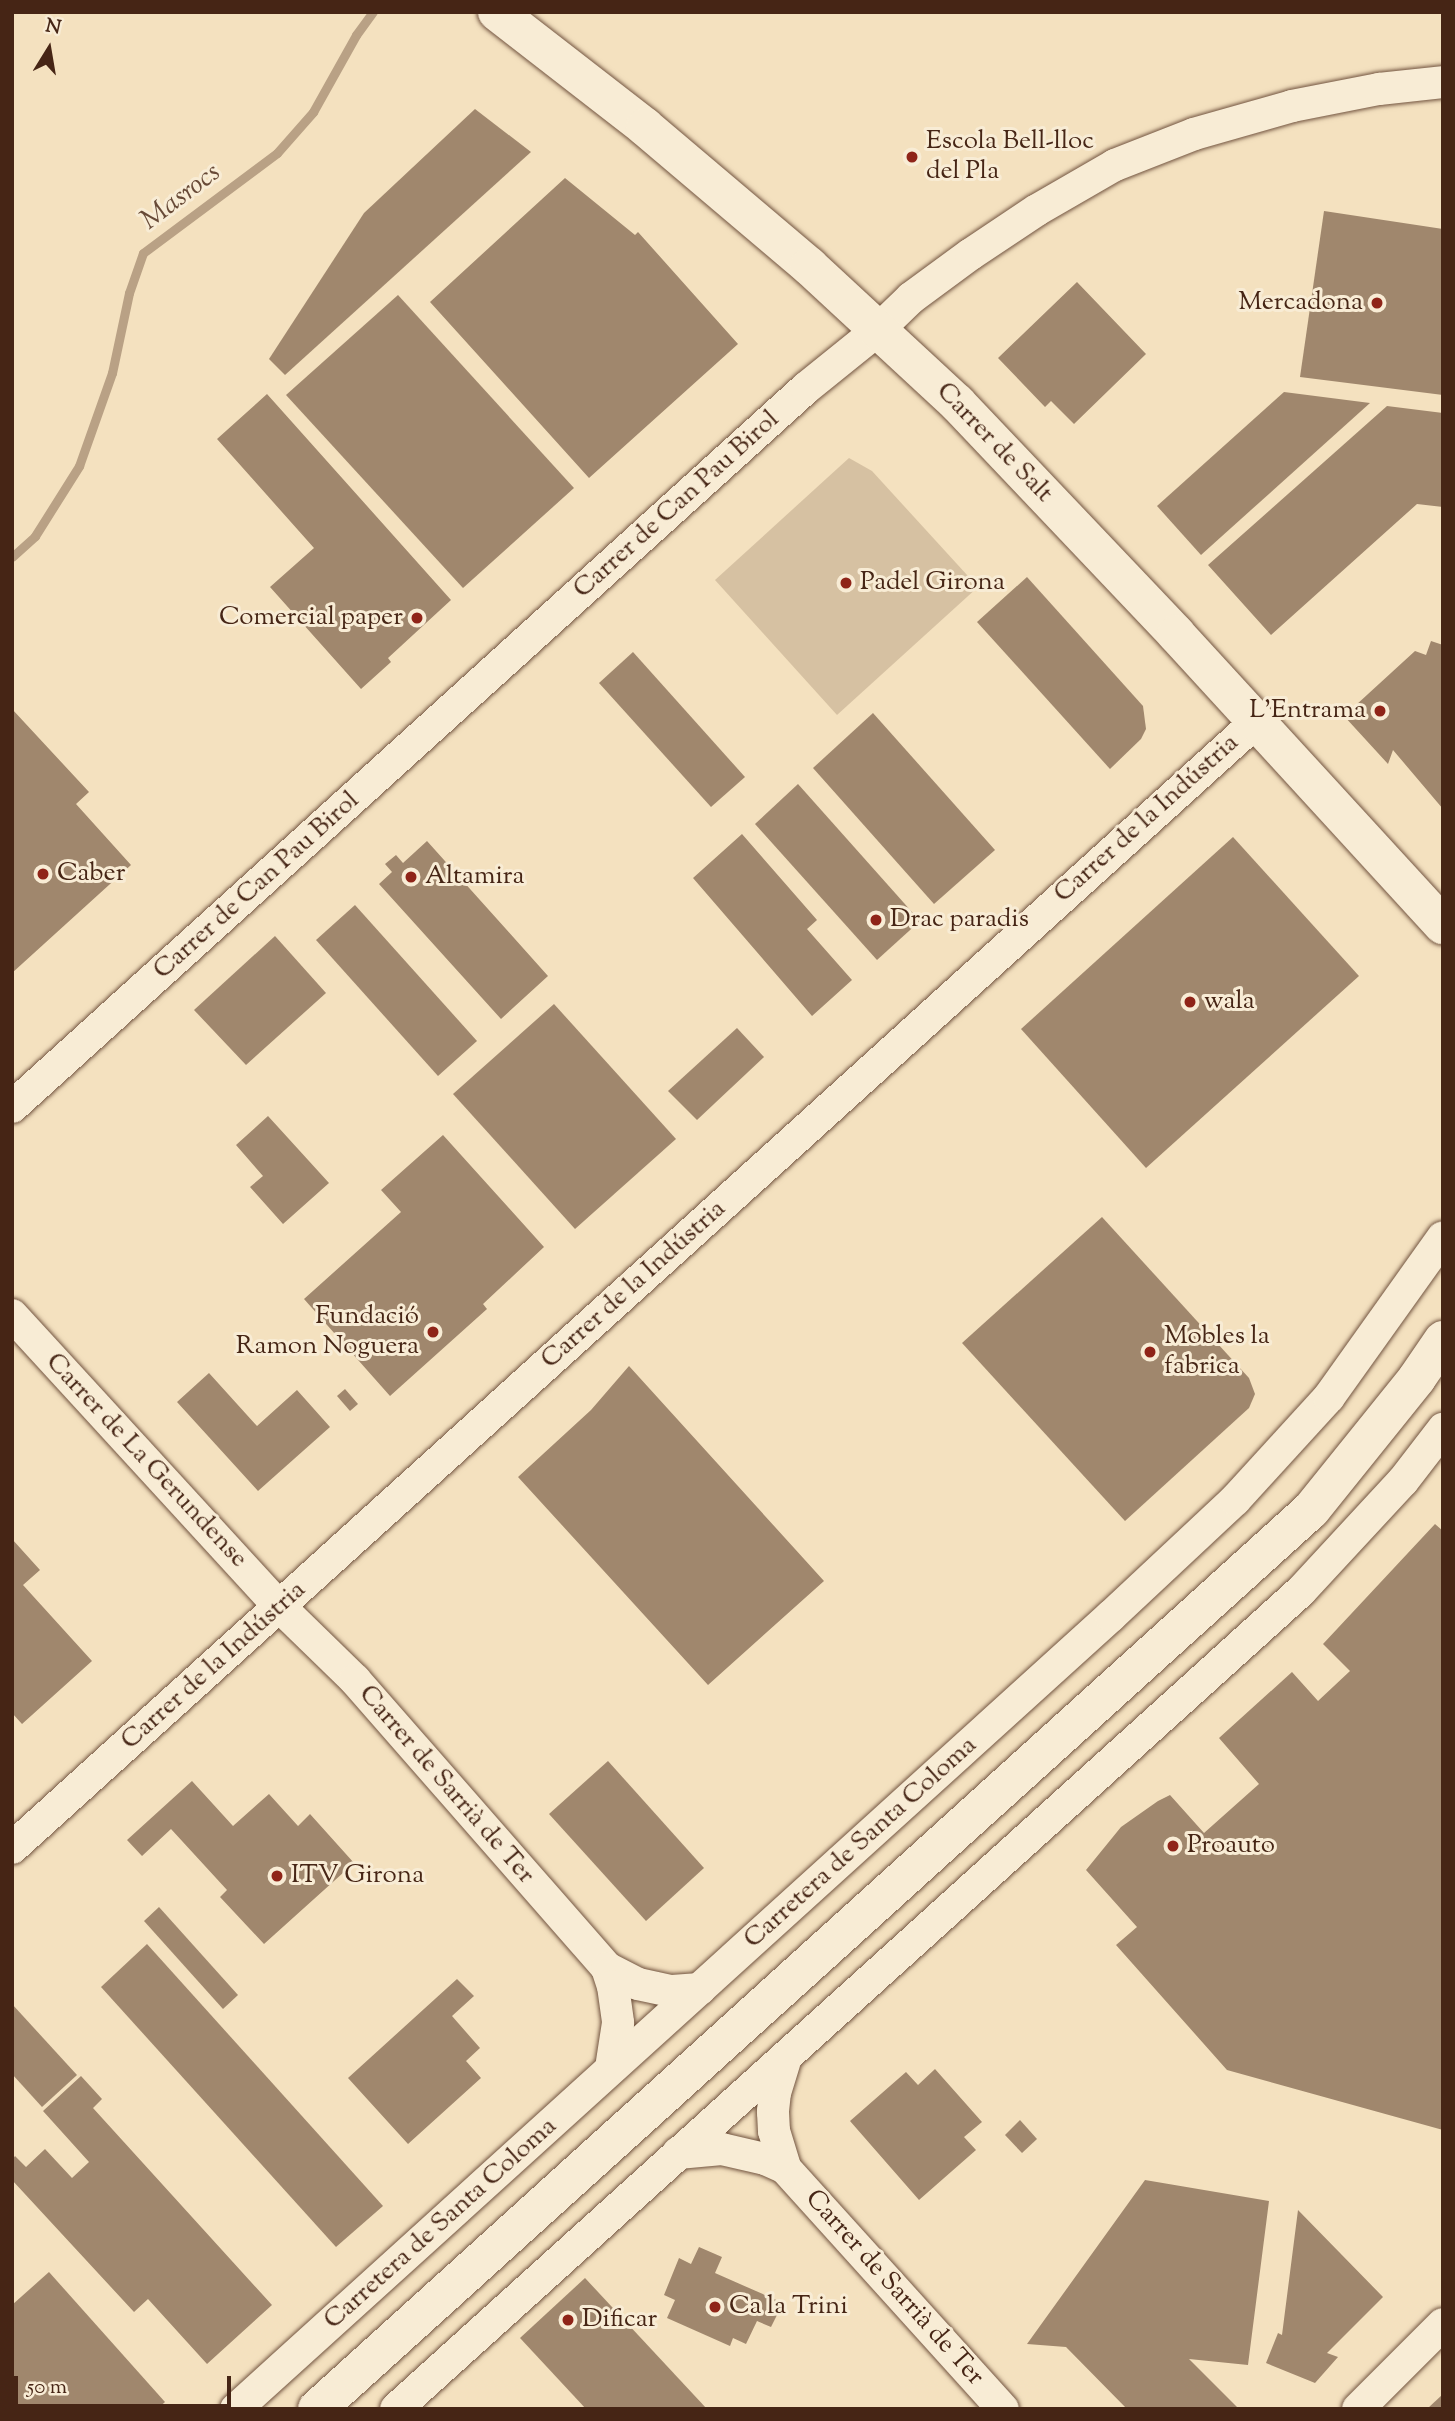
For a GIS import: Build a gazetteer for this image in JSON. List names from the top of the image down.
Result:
{
  "streets": {
    "street": [
      "Carrer de Salt",
      "Carrer de Can Pau Birol",
      "Carrer de la Indústria",
      "Carrer de La Gerundense",
      "Carrer de Sarrià de Ter",
      "Carretera de Santa Coloma"
    ]
  },
  "crossings": [
    ["Carrer de Salt", "Carrer de Can Pau Birol"],
    ["Carrer de Salt", "Carrer de la Indústria"],
    ["Carrer de la Indústria", "Carrer de La Gerundense"],
    ["Carrer de la Indústria", "Carrer de Sarrià de Ter"],
    ["Carrer de La Gerundense", "Carrer de Sarrià de Ter"],
    ["Carrer de Sarrià de Ter", "Carretera de Santa Coloma"]
  ],
  "water": ["Masrocs"],
  "places": [
    "Escola Bell-lloc del Pla",
    "Mercadona",
    "Padel Girona",
    "Comercial paper",
    "L'Entrama",
    "Caber",
    "Altamira",
    "Drac paradis",
    "wala",
    "Fundació Ramon Noguera",
    "Mobles la fabrica",
    "Proauto",
    "ITV Girona",
    "Ca la Trini",
    "Dificar"
  ],
  "scale_bar": "50 m",
  "north": "top"
}
